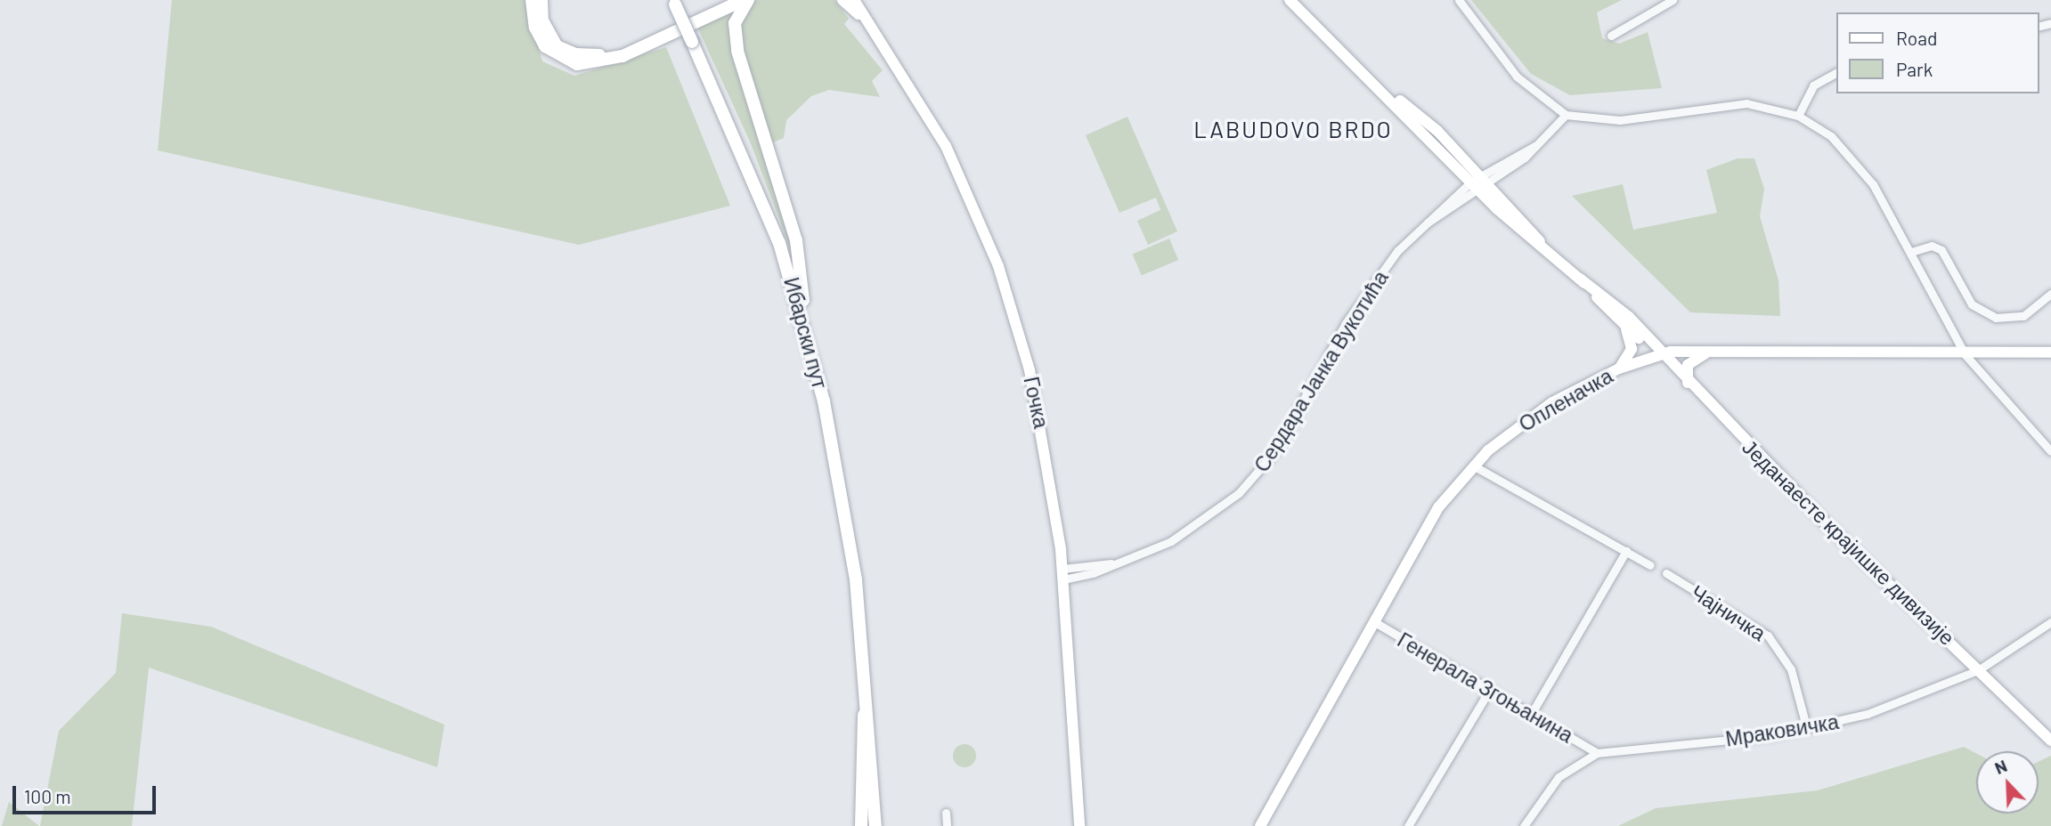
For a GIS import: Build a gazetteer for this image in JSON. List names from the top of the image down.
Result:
{
  "streets": {
    "main road": ["Ибарски пут"],
    "street": [
      "Сердара Јанка Вукотића",
      "Опленачка",
      "Гочка",
      "Једанаесте крајишке дивизије",
      "Чајничка",
      "Генерала Згоњанина",
      "Мраковичка"
    ]
  },
  "crossings": [
    ["Сердара Јанка Вукотића", "Гочка"],
    ["Сердара Јанка Вукотића", "Једанаесте крајишке дивизије"],
    ["Опленачка", "Једанаесте крајишке дивизије"],
    ["Опленачка", "Генерала Згоњанина"],
    ["Једанаесте крајишке дивизије", "Мраковичка"],
    ["Чајничка", "Мраковичка"],
    ["Генерала Згоњанина", "Мраковичка"]
  ],
  "districts": ["LABUDOVO BRDO"],
  "legend": ["Road", "Park"],
  "scale_bar": "100 m",
  "north": "top left"
}
